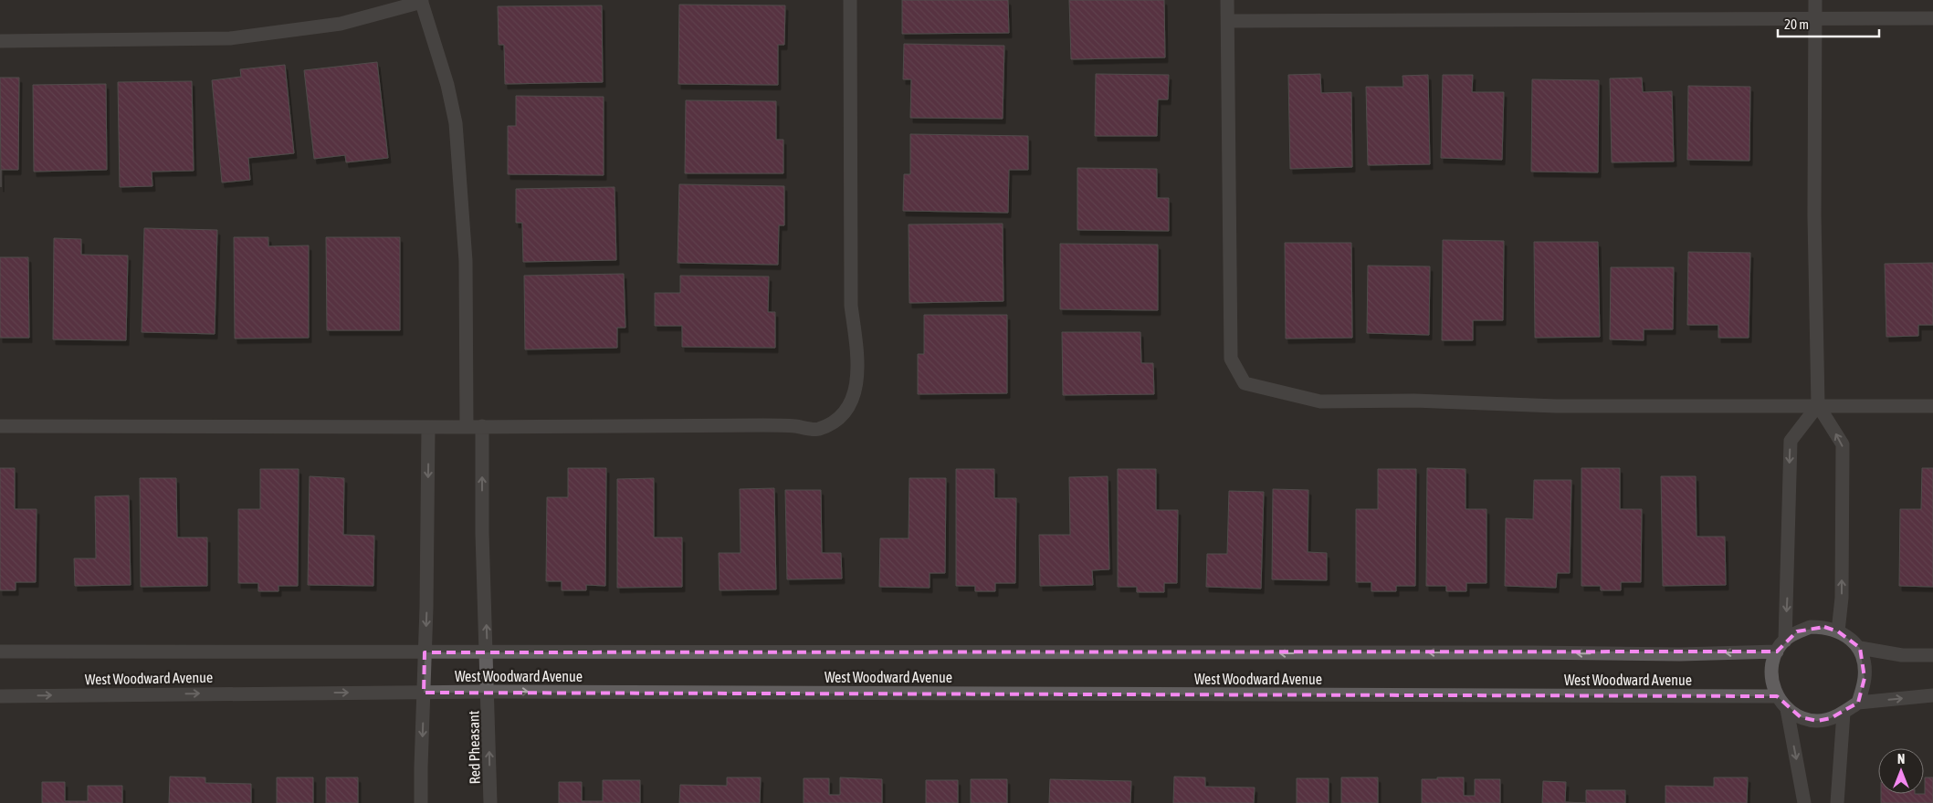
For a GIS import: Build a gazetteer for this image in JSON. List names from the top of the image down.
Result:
{
  "streets": {
    "street": ["West Woodward Avenue", "Red Pheasant"]
  },
  "crossings": [
    ["West Woodward Avenue", "Red Pheasant"]
  ],
  "scale_bar": "20 m",
  "north": "top"
}
